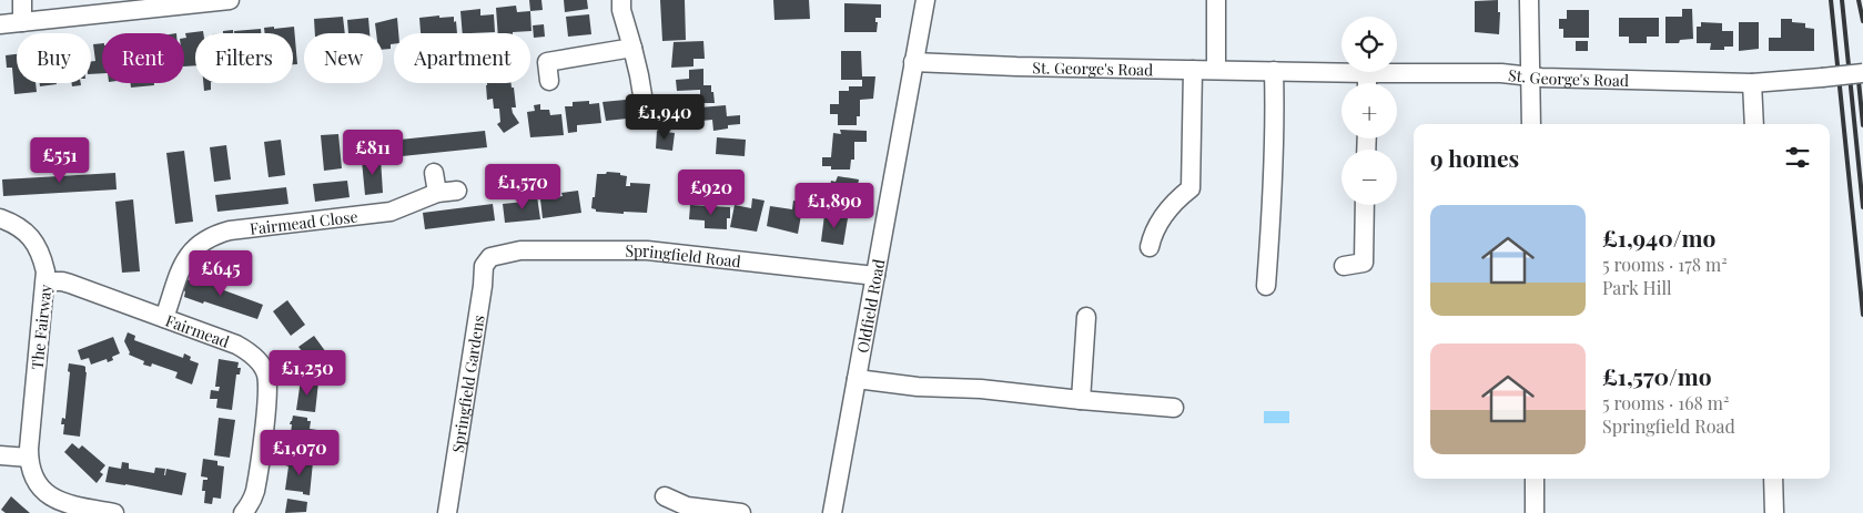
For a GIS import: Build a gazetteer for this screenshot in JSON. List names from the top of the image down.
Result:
{
  "streets": {
    "street": [
      "St. George's Road",
      "Fairmead Close",
      "Springfield Road",
      "Oldfield Road",
      "The Fairway",
      "Fairmead",
      "Springfield Gardens"
    ]
  },
  "crossings": [
    ["St. George's Road", "Oldfield Road"],
    ["Fairmead Close", "Fairmead"],
    ["Springfield Road", "Oldfield Road"],
    ["Springfield Road", "Springfield Gardens"],
    ["The Fairway", "Fairmead"]
  ],
  "page": {
    "map_buttons": ["+", "−"],
    "chip": [
      "Buy",
      "Rent",
      "Filters",
      "New",
      "Apartment"
    ],
    "price": [
      "£1,940",
      "£811",
      "£551",
      "£1,570",
      "£920",
      "£1,890",
      "£645",
      "£1,250",
      "£1,070"
    ],
    "heading": "9 homes",
    "list": [
      {
        "name": "£1,940/mo",
        "note": "5 rooms · 178 m² · Park Hill"
      },
      {
        "name": "£1,570/mo",
        "note": "5 rooms · 168 m² · Springfield Road"
      }
    ]
  }
}
